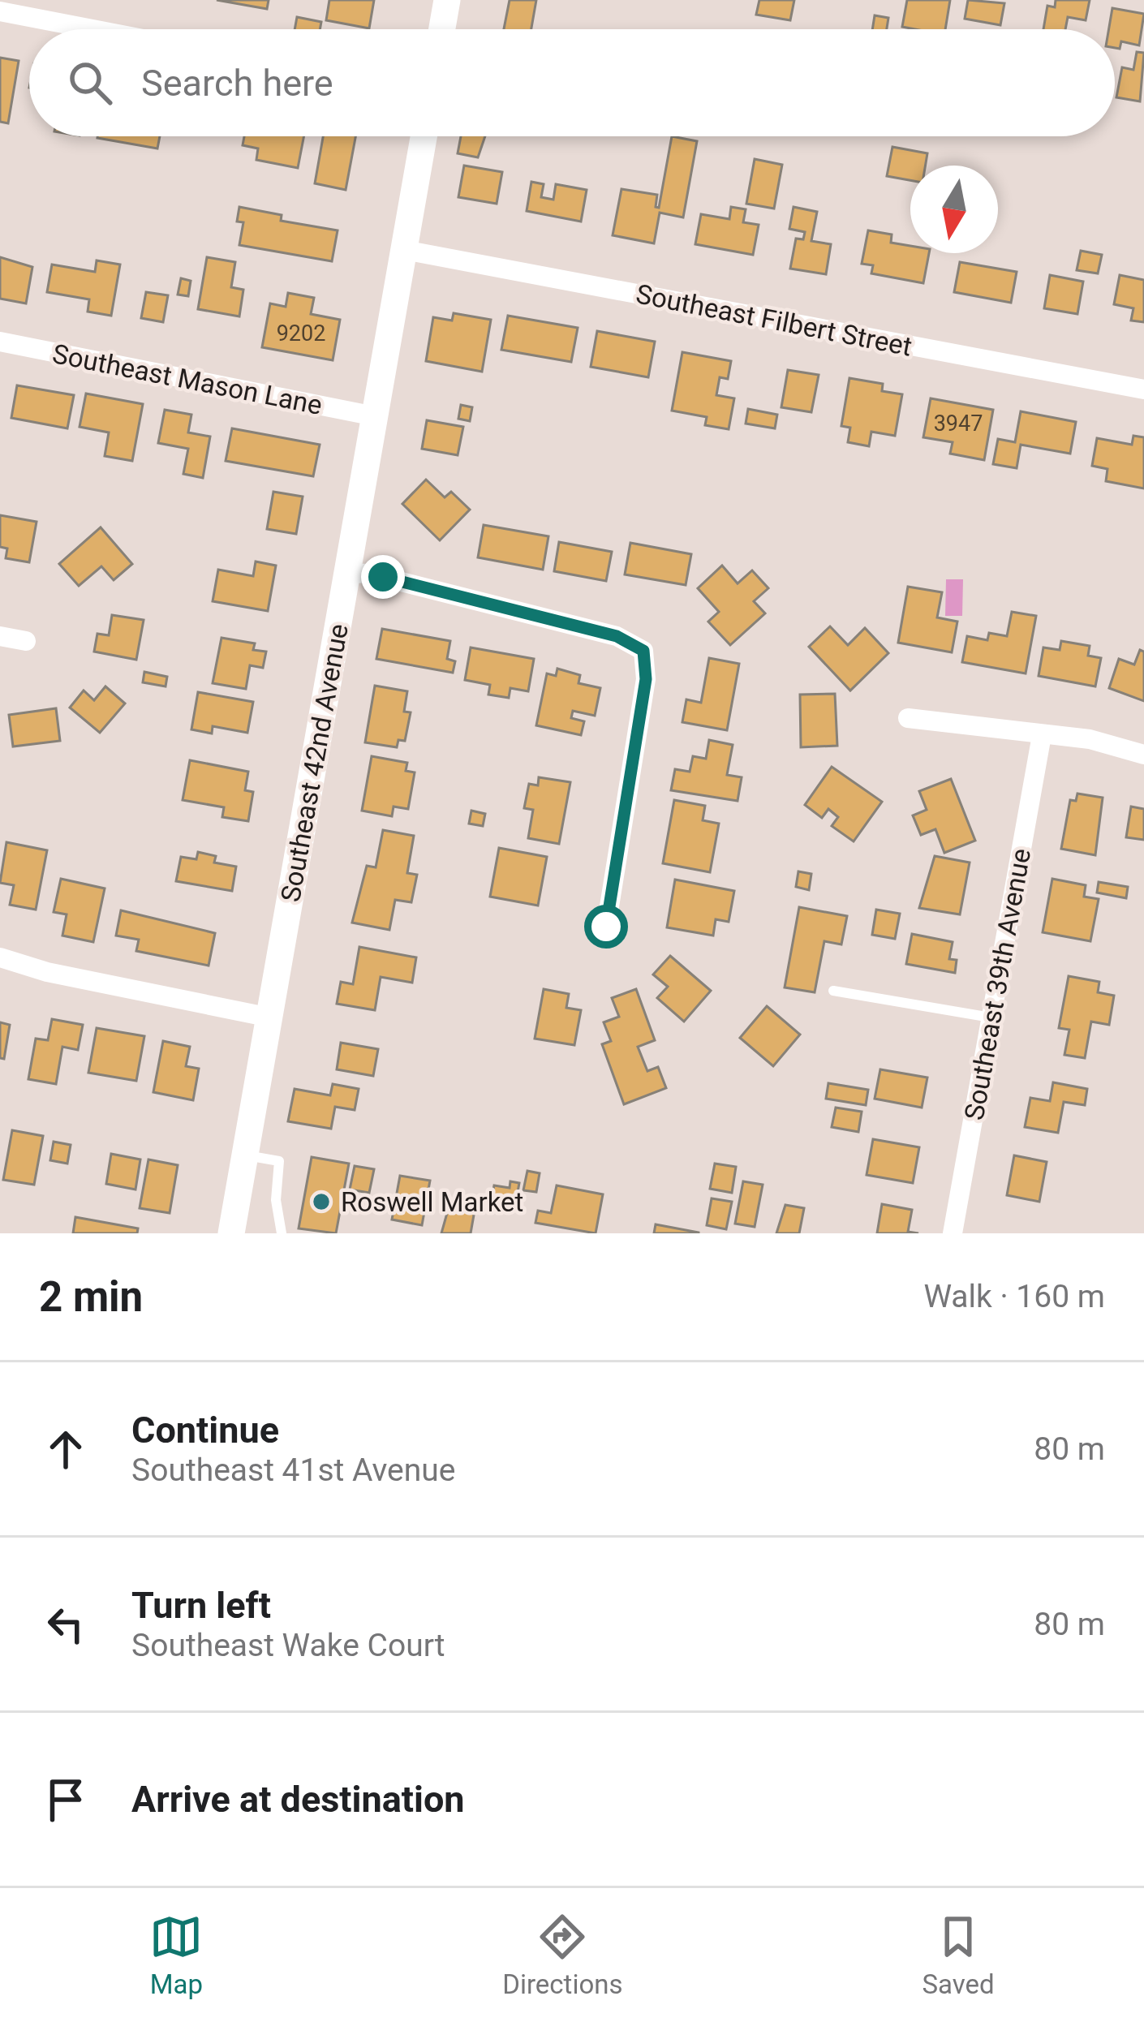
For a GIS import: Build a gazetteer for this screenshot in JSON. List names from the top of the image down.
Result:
{
  "streets": {
    "street": [
      "Southeast Filbert Street",
      "Southeast Mason Lane",
      "Southeast 42nd Avenue",
      "Southeast 39th Avenue"
    ]
  },
  "crossings": [
    ["Southeast Filbert Street", "Southeast 42nd Avenue"],
    ["Southeast Mason Lane", "Southeast 42nd Avenue"]
  ],
  "places": ["Roswell Market"],
  "house_numbers": ["9202", "3947"],
  "north": "bottom",
  "page": {
    "search": "Search here",
    "heading": ["2 min", "Walk · 160 m"],
    "list": [
      ["Continue", "Southeast 41st Avenue", "80 m"],
      ["Turn left", "Southeast Wake Court", "80 m"],
      "Arrive at destination"
    ],
    "nav": ["Map", "Directions", "Saved"]
  }
}
